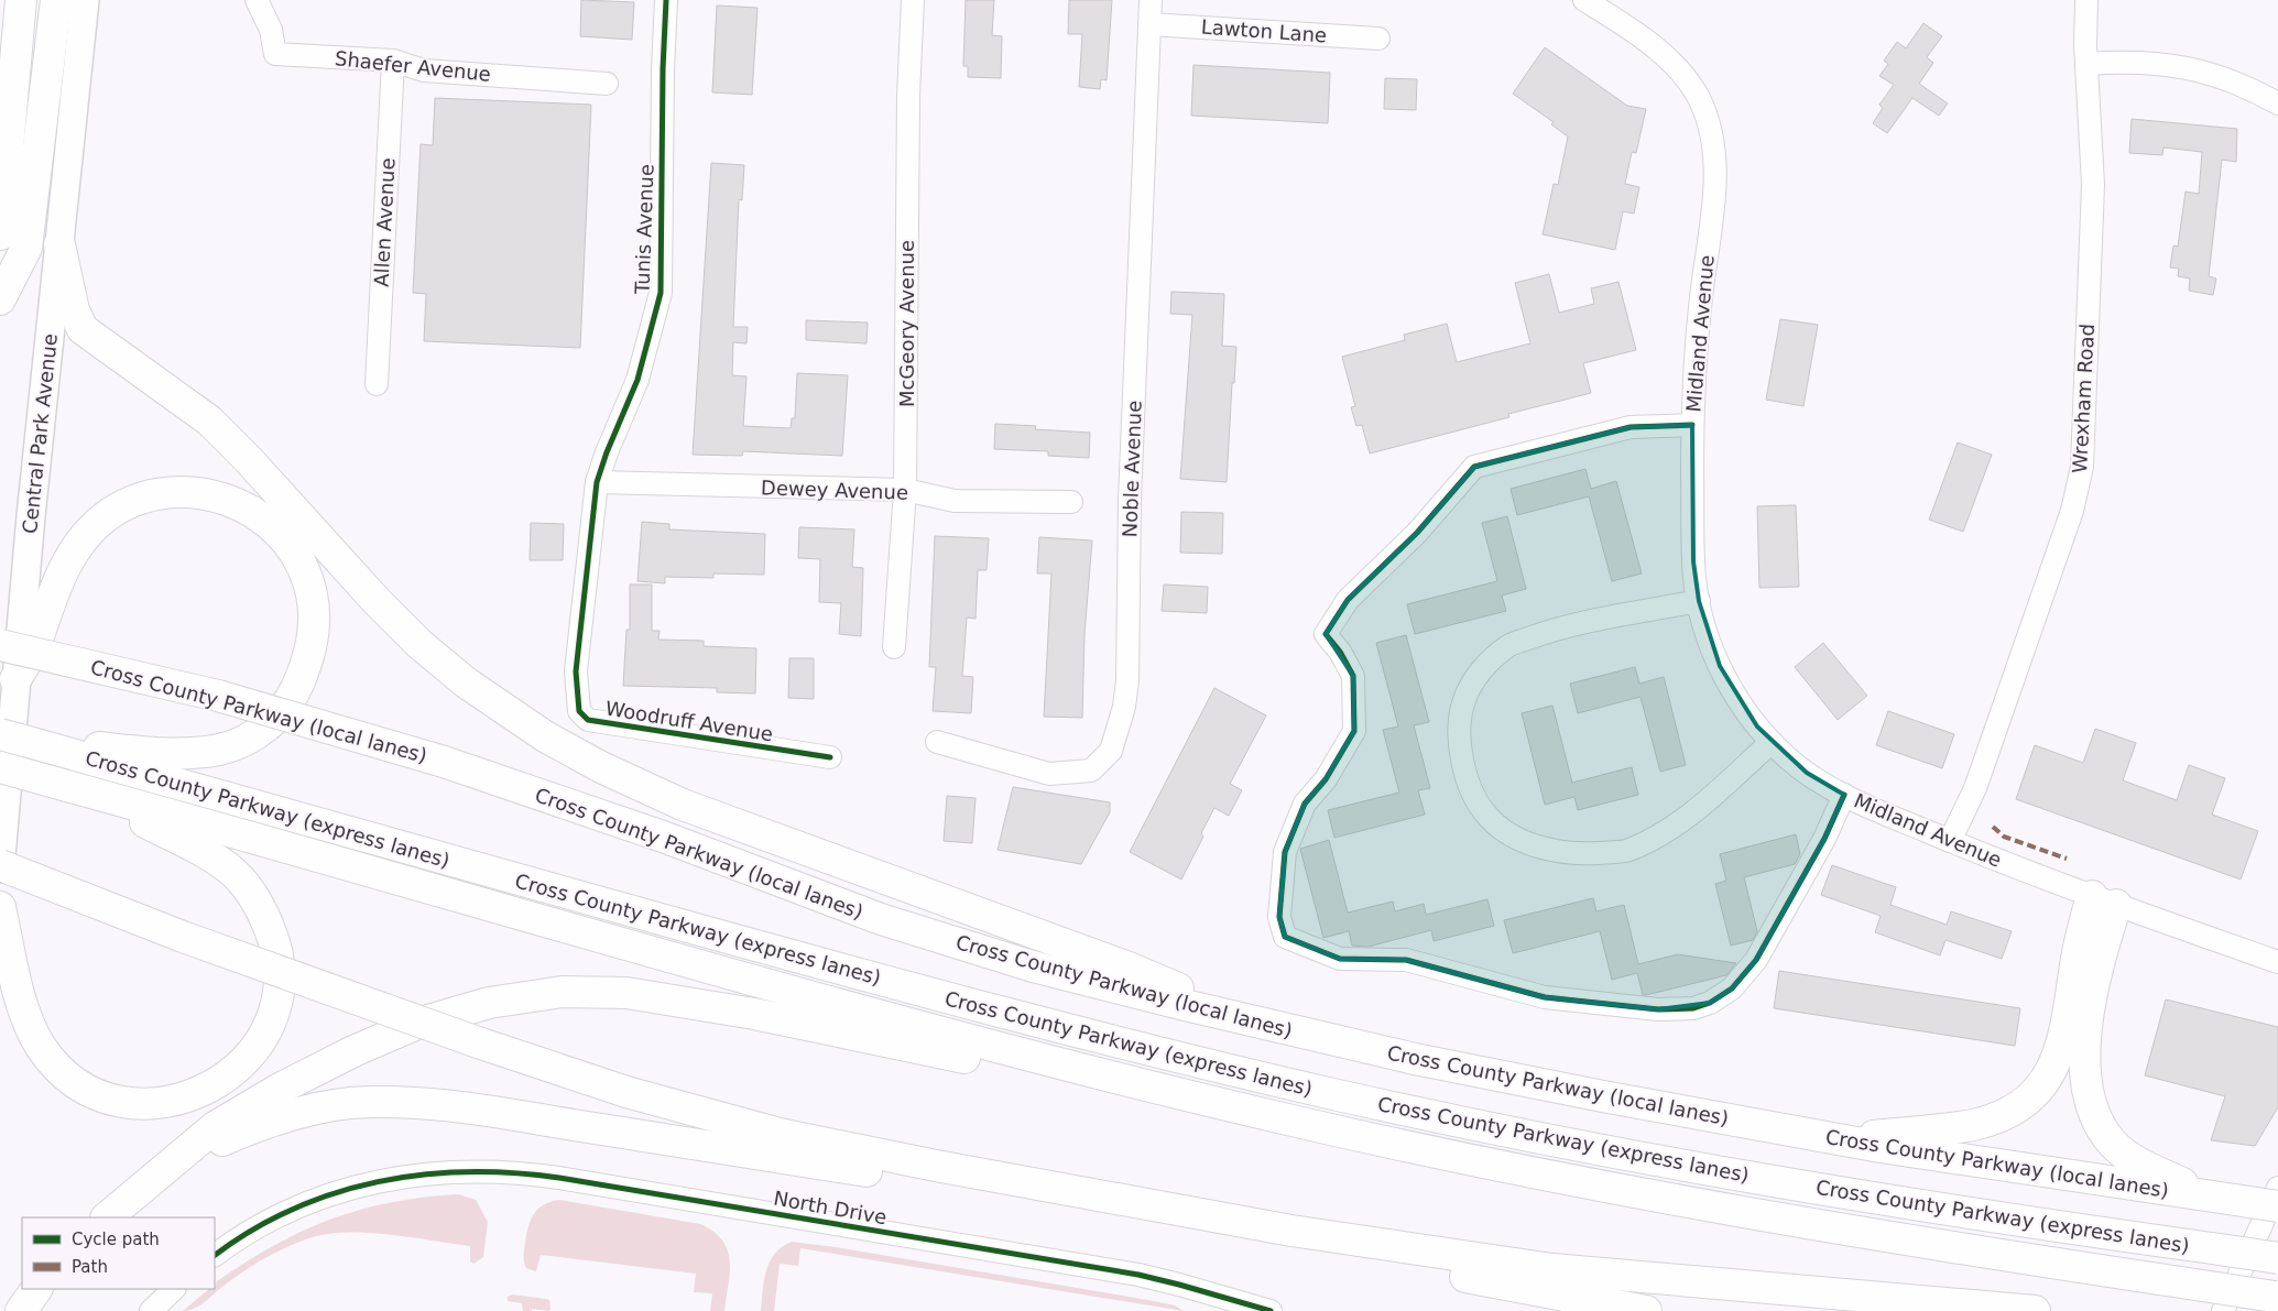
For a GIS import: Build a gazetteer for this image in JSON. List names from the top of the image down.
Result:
{
  "streets": {
    "highway": ["Cross County Parkway (local lanes)", "Cross County Parkway (express lanes)"],
    "main road": ["Central Park Avenue"],
    "street": [
      "Lawton Lane",
      "Shaefer Avenue",
      "Allen Avenue",
      "Tunis Avenue",
      "McGeory Avenue",
      "Midland Avenue",
      "Wrexham Road",
      "Noble Avenue",
      "Dewey Avenue",
      "Woodruff Avenue",
      "North Drive"
    ]
  },
  "crossings": [
    ["Lawton Lane", "Noble Avenue"],
    ["Shaefer Avenue", "Allen Avenue"],
    ["Tunis Avenue", "Dewey Avenue"],
    ["Tunis Avenue", "Woodruff Avenue"],
    ["McGeory Avenue", "Dewey Avenue"],
    ["Midland Avenue", "Wrexham Road"],
    ["Dewey Avenue", "Woodruff Avenue"]
  ],
  "legend": ["Cycle path", "Path"]
}
